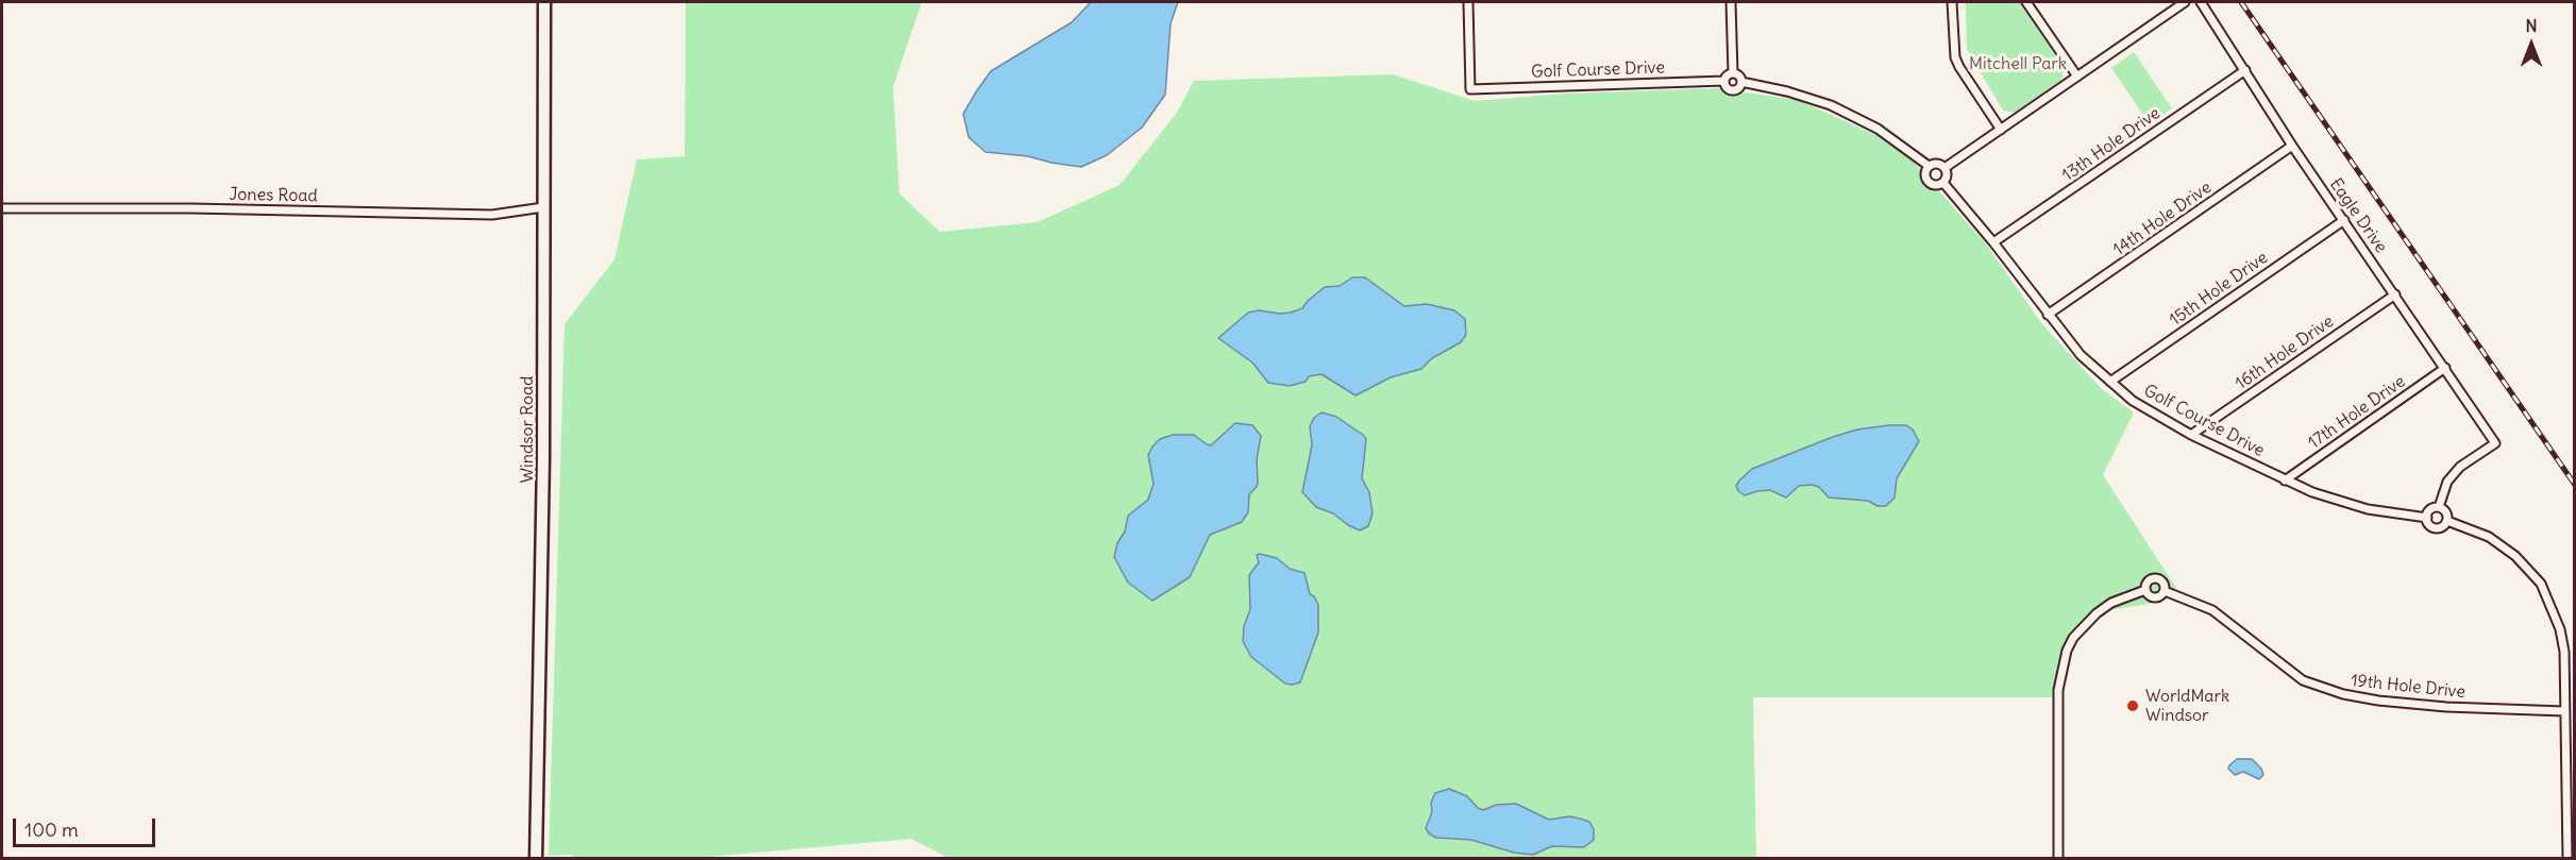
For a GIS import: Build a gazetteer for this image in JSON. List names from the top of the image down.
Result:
{
  "streets": {
    "main road": ["Windsor Road"],
    "street": [
      "Golf Course Drive",
      "13th Hole Drive",
      "Jones Road",
      "Eagle Drive",
      "14th Hole Drive",
      "15th Hole Drive",
      "16th Hole Drive",
      "17th Hole Drive",
      "19th Hole Drive"
    ]
  },
  "crossings": [
    ["Golf Course Drive", "13th Hole Drive"],
    ["Golf Course Drive", "Eagle Drive"],
    ["Golf Course Drive", "14th Hole Drive"],
    ["Golf Course Drive", "15th Hole Drive"],
    ["Golf Course Drive", "16th Hole Drive"],
    ["Golf Course Drive", "17th Hole Drive"],
    ["13th Hole Drive", "Eagle Drive"],
    ["Jones Road", "Windsor Road"],
    ["Eagle Drive", "14th Hole Drive"],
    ["Eagle Drive", "15th Hole Drive"],
    ["Eagle Drive", "16th Hole Drive"],
    ["Eagle Drive", "17th Hole Drive"]
  ],
  "parks": ["Mitchell Park"],
  "places": ["WorldMark Windsor"],
  "scale_bar": "100 m",
  "north": "top"
}
